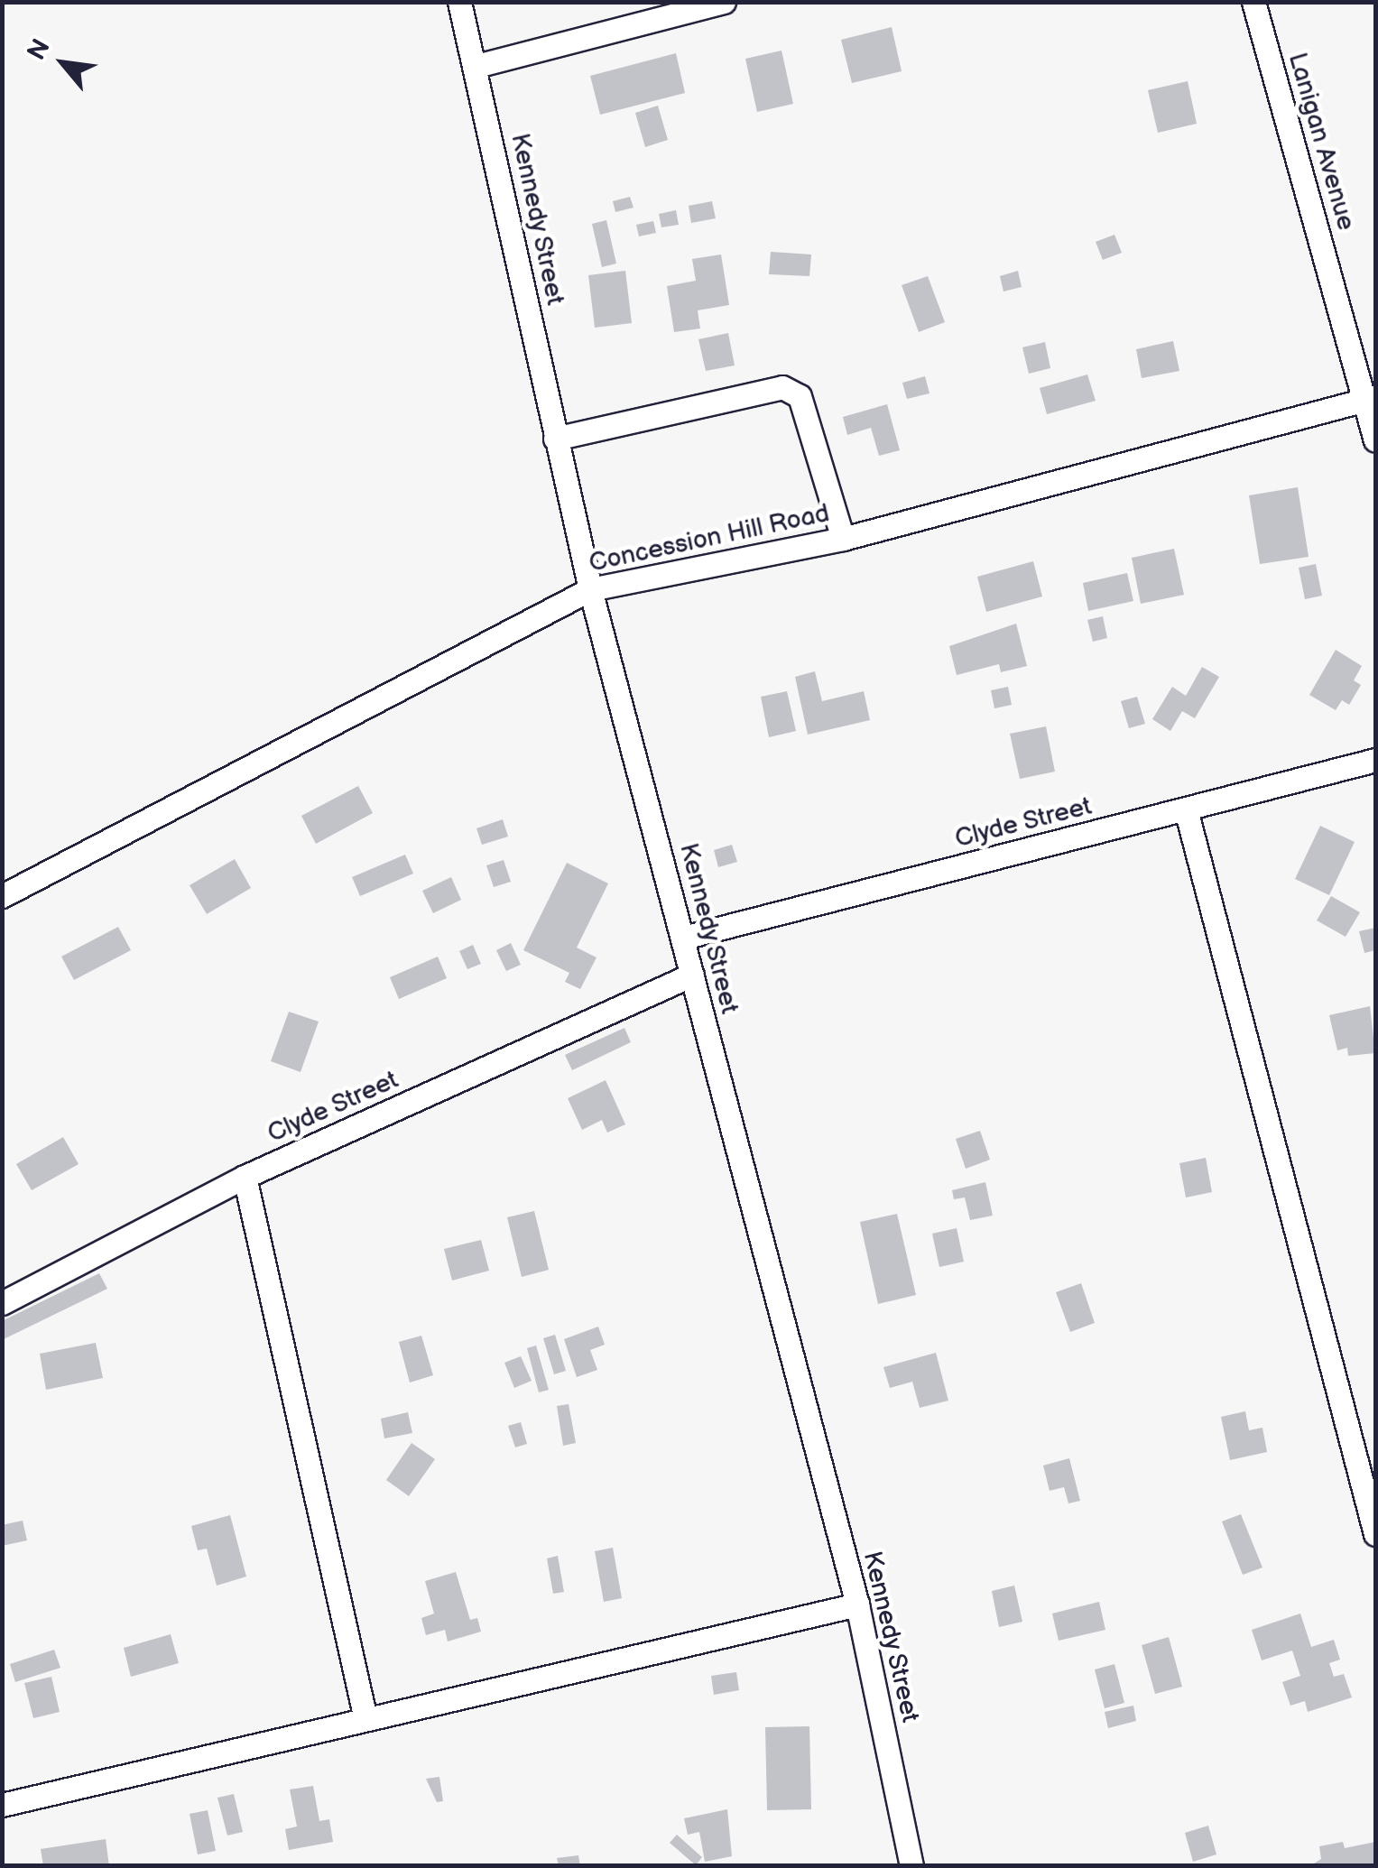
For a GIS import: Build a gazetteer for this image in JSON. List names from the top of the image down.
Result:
{
  "streets": {
    "street": [
      "Lanigan Avenue",
      "Kennedy Street",
      "Concession Hill Road",
      "Clyde Street"
    ]
  },
  "crossings": [
    ["Lanigan Avenue", "Concession Hill Road"],
    ["Kennedy Street", "Concession Hill Road"],
    ["Kennedy Street", "Clyde Street"]
  ],
  "north": "top left"
}
